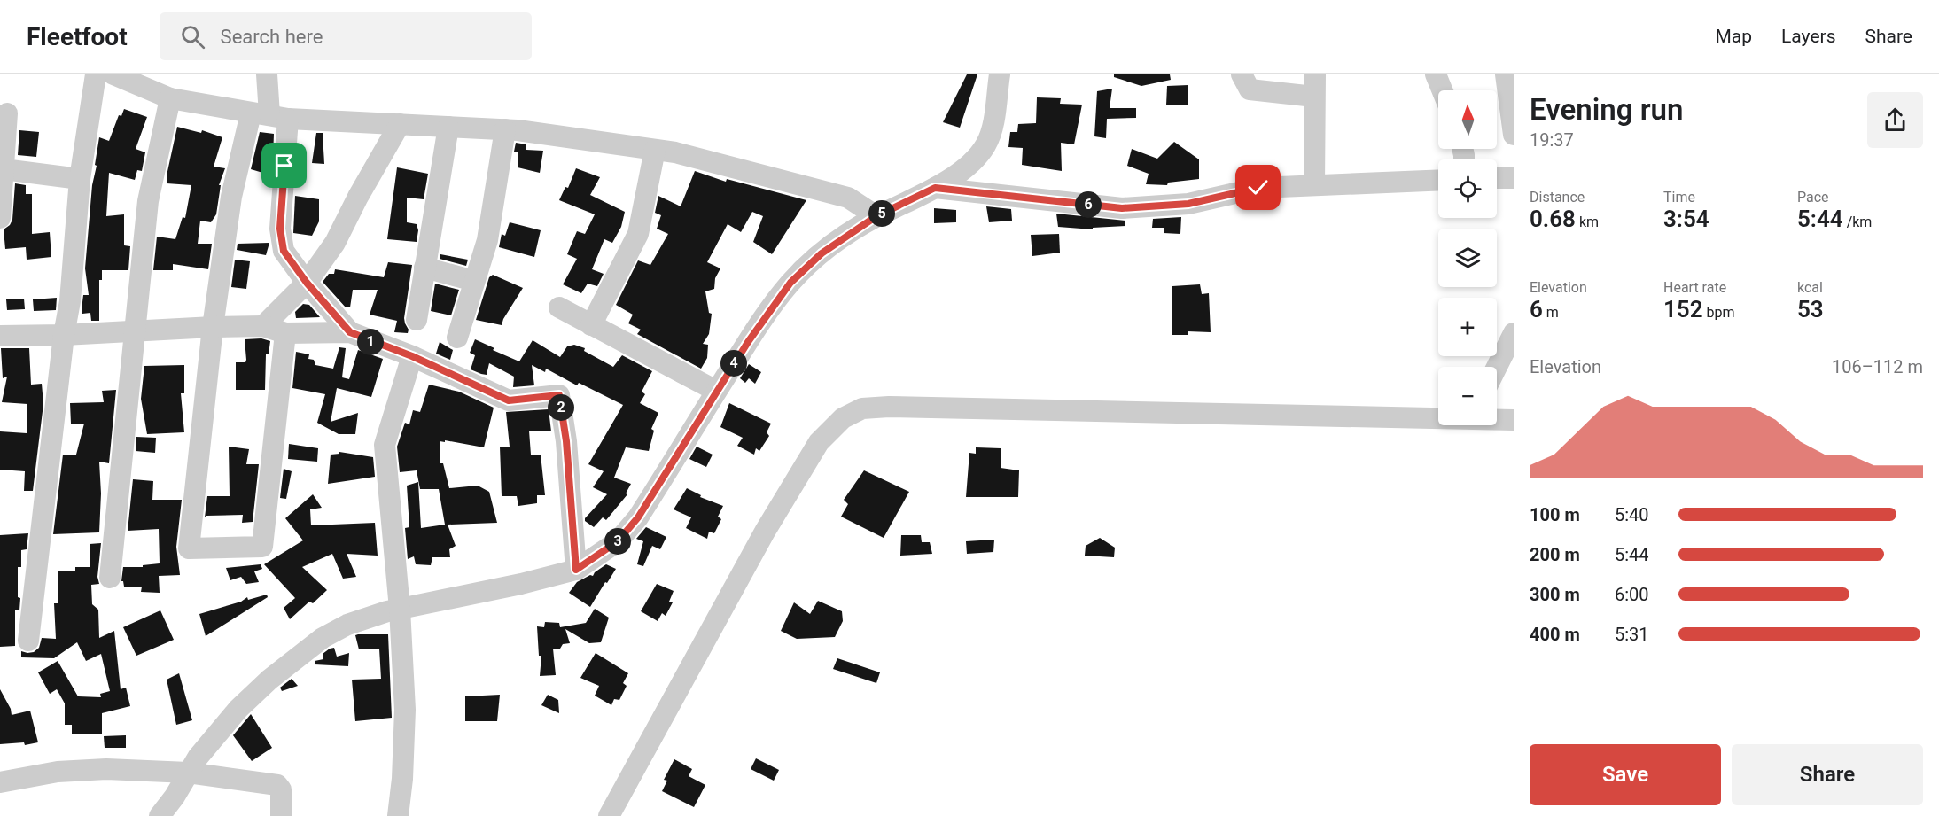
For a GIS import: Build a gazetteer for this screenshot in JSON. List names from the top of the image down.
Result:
{
  "north": "top",
  "page": {
    "header": "Fleetfoot",
    "search": "Search here",
    "nav": ["Map", "Layers", "Share"],
    "heading": ["Evening run", "19:37"],
    "map_buttons": ["+", "−"],
    "stats": [
      ["Distance", "0.68 km"],
      ["Time", "3:54"],
      ["Pace", "5:44 /km"],
      ["Elevation", "6 m"],
      ["Heart rate", "152 bpm"],
      ["kcal", "53"]
    ],
    "pins": [
      "6",
      "5",
      "1",
      "4",
      "2",
      "3"
    ],
    "chart": ["Elevation", "106–112 m"],
    "list": [
      {
        "name": "100 m",
        "note": "5:40"
      },
      {
        "name": "200 m",
        "note": "5:44"
      },
      {
        "name": "300 m",
        "note": "6:00"
      },
      {
        "name": "400 m",
        "note": "5:31"
      }
    ],
    "buttons": ["Save", "Share"]
  }
}
